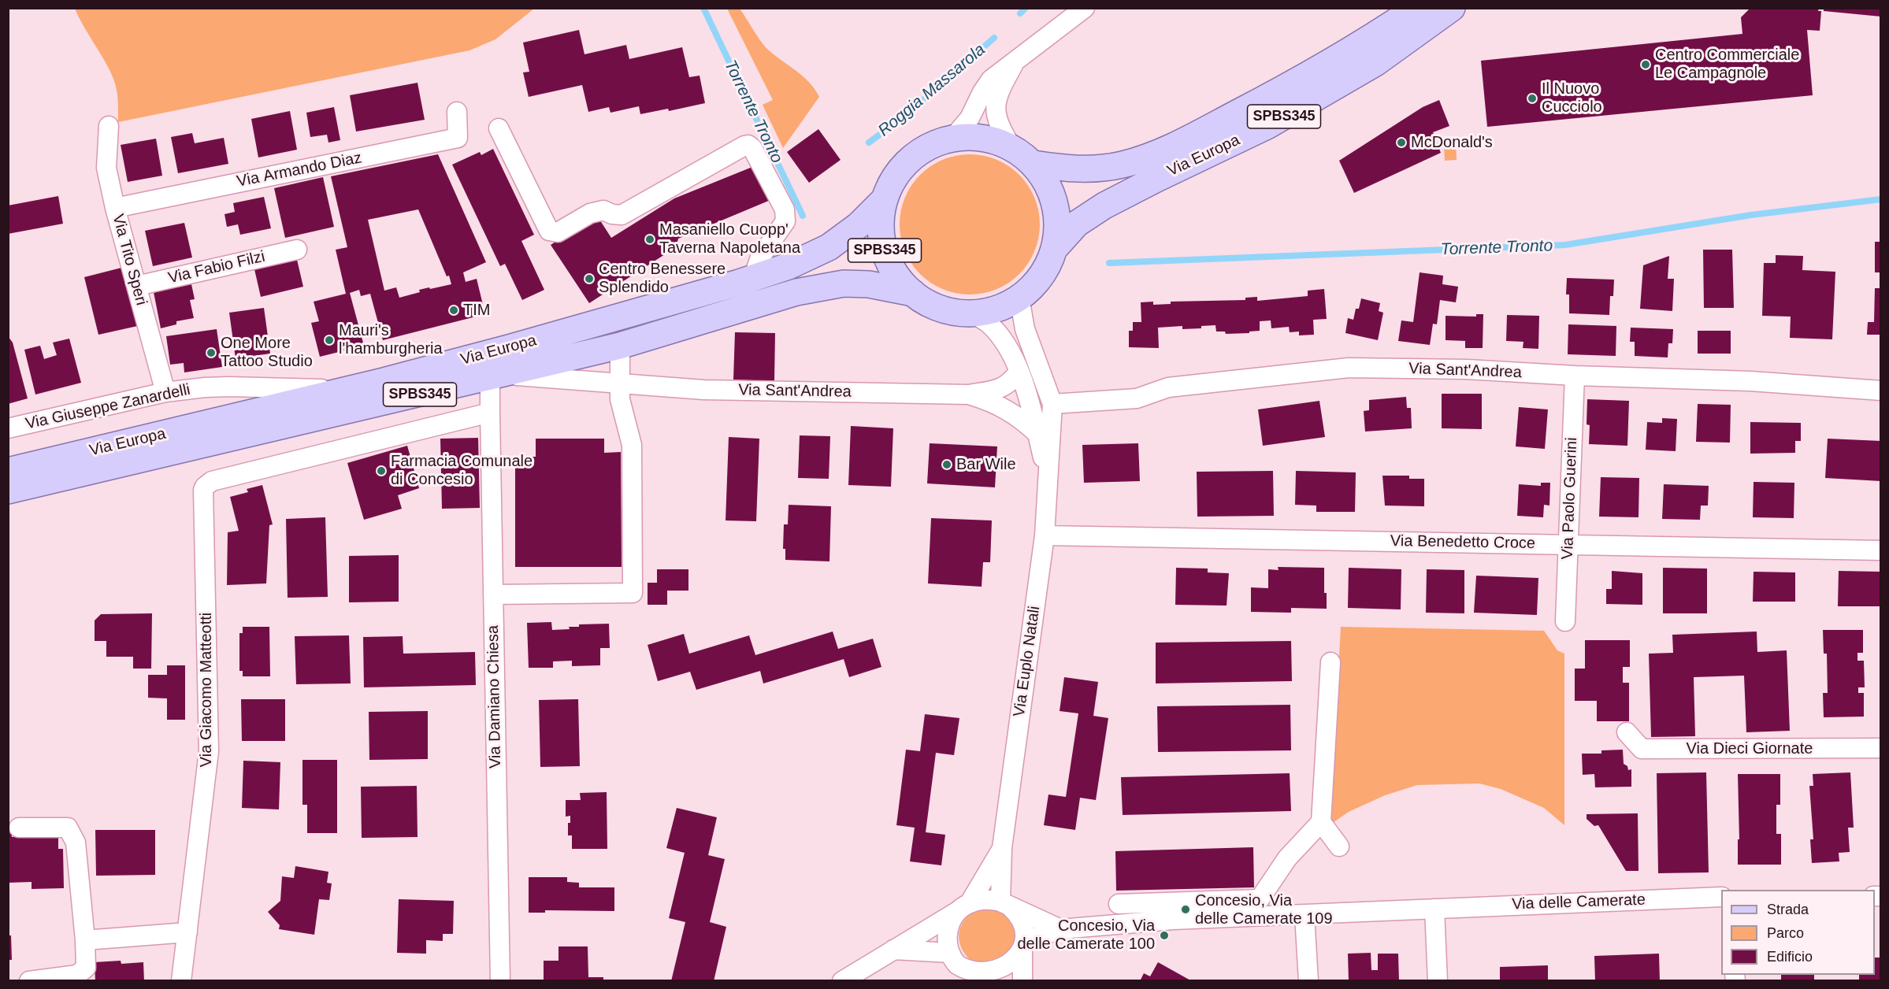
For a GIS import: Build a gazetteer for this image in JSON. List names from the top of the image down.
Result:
{
  "streets": {
    "main road": ["SPBS345", "Via Europa"],
    "street": [
      "Via Armando Diaz",
      "Via Tito Speri",
      "Via Fabio Filzi",
      "Via Sant'Andrea",
      "Via Giuseppe Zanardelli",
      "Via Paolo Guerini",
      "Via Benedetto Croce",
      "Via Euplo Natali",
      "Via Giacomo Matteotti",
      "Via Damiano Chiesa",
      "Via Dieci Giornate",
      "Via delle Camerate"
    ]
  },
  "crossings": [
    ["Via Europa", "Via Sant'Andrea"],
    ["Via Europa", "Via Giuseppe Zanardelli"],
    ["Via Europa", "Via Euplo Natali"],
    ["Via Europa", "Via Giacomo Matteotti"],
    ["Via Europa", "Via Damiano Chiesa"],
    ["Via Armando Diaz", "Via Tito Speri"],
    ["Via Tito Speri", "Via Fabio Filzi"],
    ["Via Tito Speri", "Via Giuseppe Zanardelli"],
    ["Via Sant'Andrea", "Via Paolo Guerini"],
    ["Via Sant'Andrea", "Via Euplo Natali"],
    ["Via Paolo Guerini", "Via Benedetto Croce"],
    ["Via Benedetto Croce", "Via Euplo Natali"],
    ["Via Euplo Natali", "Via delle Camerate"],
    ["Via Giacomo Matteotti", "Via Damiano Chiesa"]
  ],
  "water": ["Roggia Massarola", "Torrente Tronto"],
  "places": [
    "Centro Commerciale Le Campagnole",
    "Il Nuovo Cucciolo",
    "McDonald's",
    "Masaniello Cuopp' Taverna Napoletana",
    "Centro Benessere Splendido",
    "TIM",
    "Mauri's l'hamburgheria",
    "One More Tattoo Studio",
    "Bar Wile",
    "Farmacia Comunale di Concesio",
    "Concesio, Via delle Camerate 109",
    "Concesio, Via delle Camerate 100"
  ],
  "legend": ["Strada", "Parco", "Edificio"]
}
